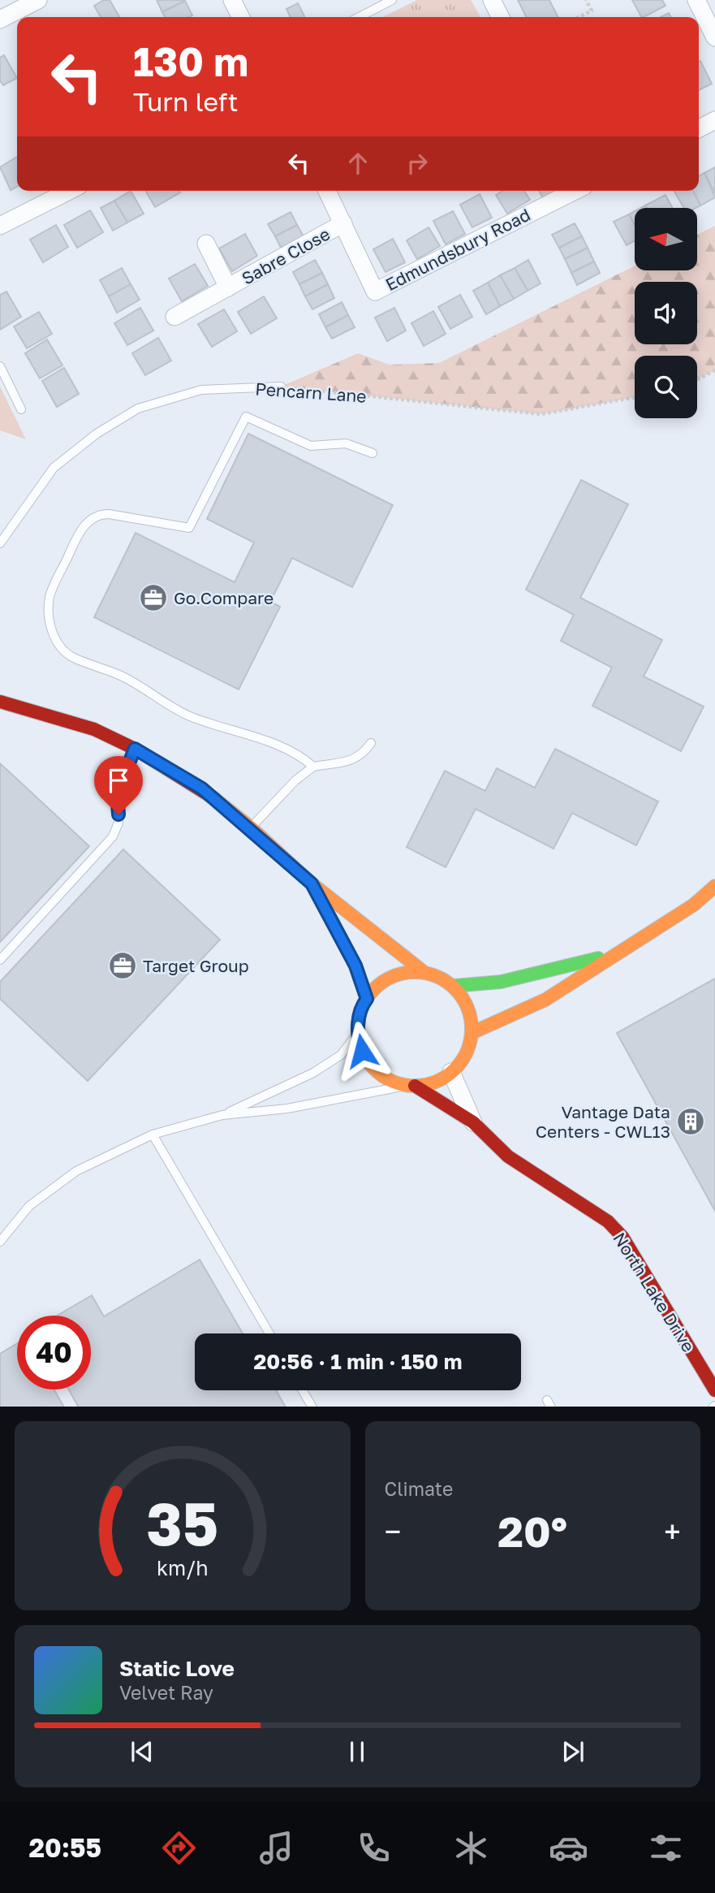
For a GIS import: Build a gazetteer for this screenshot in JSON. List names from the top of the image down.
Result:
{
  "streets": {
    "street": ["Edmundsbury Road", "Sabre Close", "North Lake Drive"],
    "lane": ["Pencarn Lane"]
  },
  "crossings": [
    ["Edmundsbury Road", "Sabre Close"]
  ],
  "places": {
    "office": ["Go.Compare", "Target Group"],
    "building": ["Vantage Data Centers - CWL13"]
  },
  "north": "left",
  "page": {
    "turn": ["130 m", "Turn left"],
    "limit": "40",
    "trip": "20:56 · 1 min · 150 m",
    "tile": "Climate",
    "heat": ["−", "20°", "+"],
    "song": ["Static Love", "Velvet Ray"],
    "tabs": "20:55",
    "gauge": ["35", "km/h"]
  }
}
